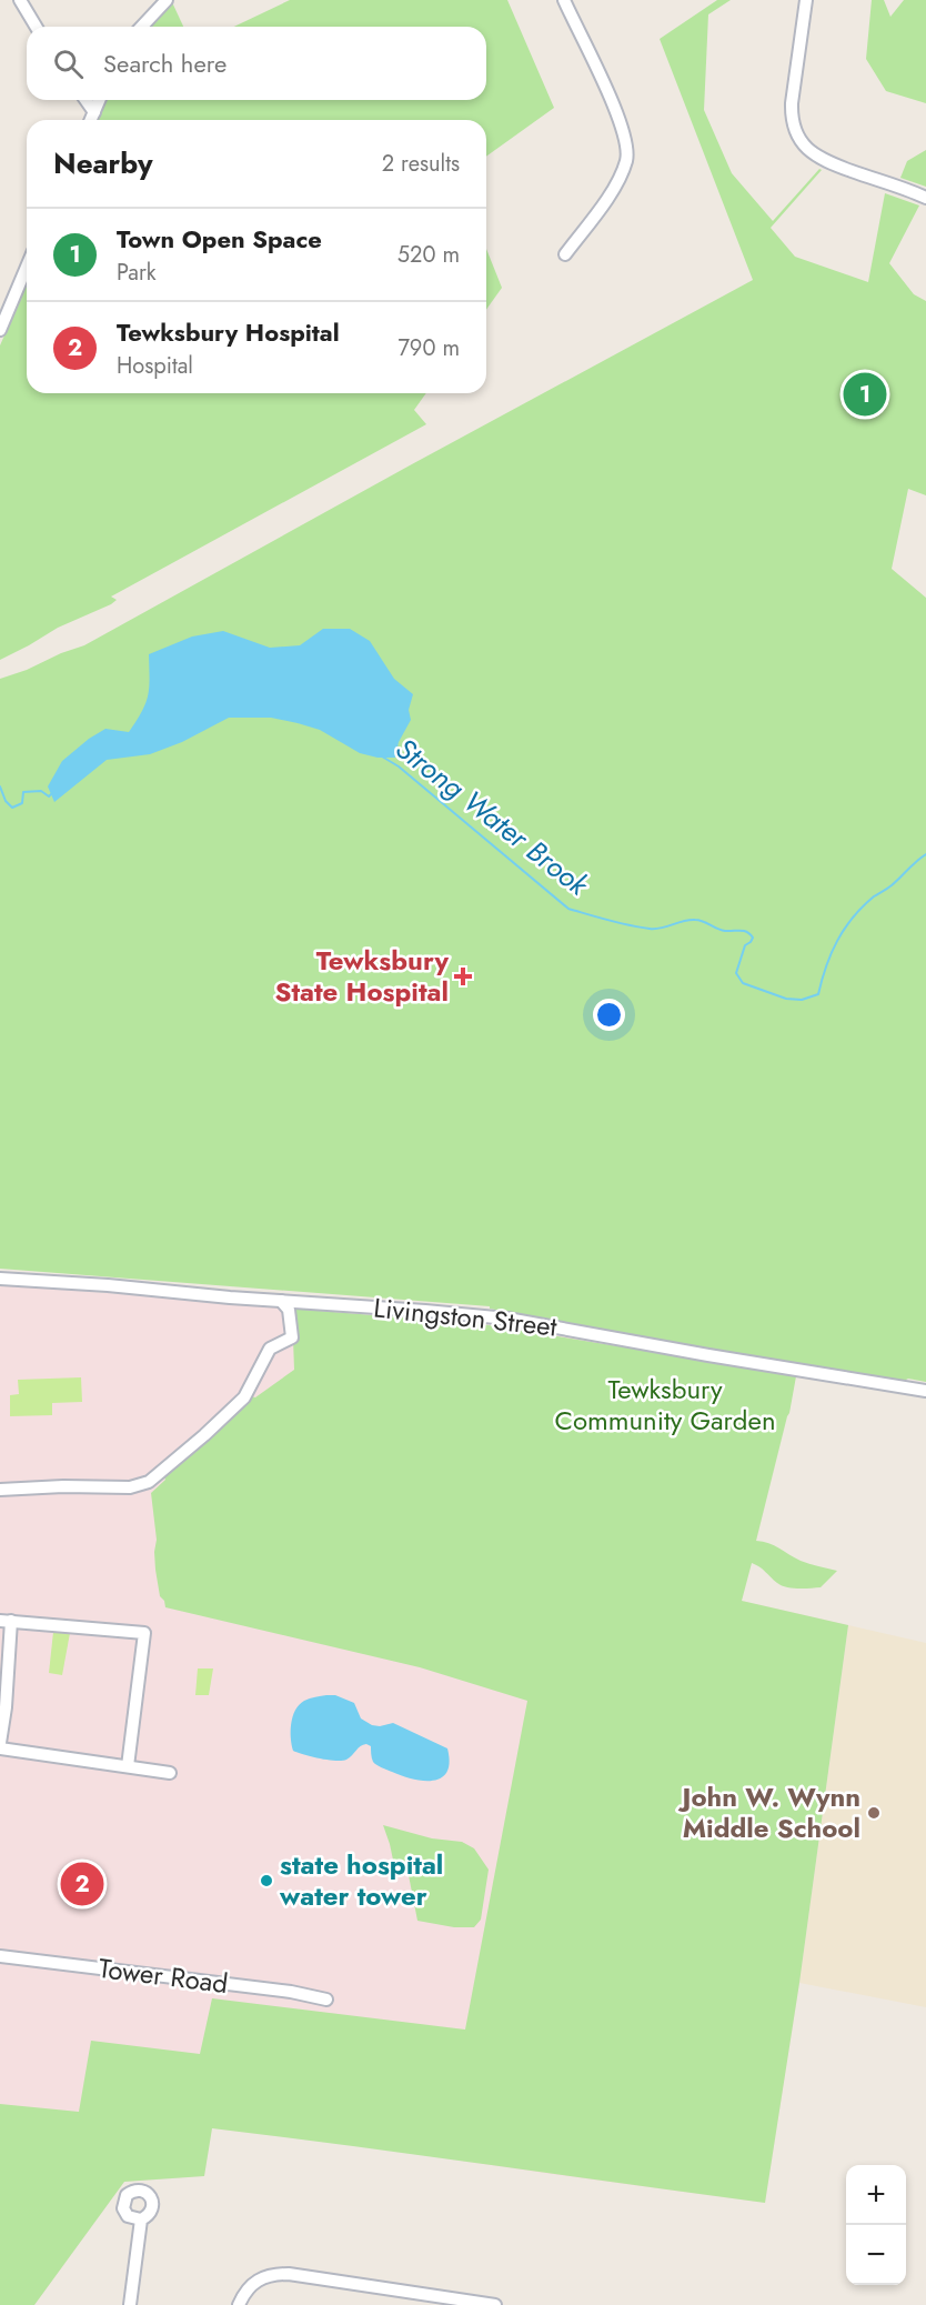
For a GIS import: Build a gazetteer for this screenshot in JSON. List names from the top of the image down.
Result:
{
  "streets": {
    "street": ["Livingston Street", "Tower Road"]
  },
  "water": ["Strong Water Brook"],
  "parks": ["Tewksbury Community Garden"],
  "places": {
    "health": ["Tewksbury State Hospital"],
    "other": ["John W. Wynn Middle School", "state hospital water tower"]
  },
  "page": {
    "search": "Search here",
    "heading": ["Nearby", "2 results"],
    "list": [
      {
        "mark": "1",
        "name": "Town Open Space",
        "note": "Park",
        "value": "520 m"
      },
      {
        "mark": "2",
        "name": "Tewksbury Hospital",
        "note": "Hospital",
        "value": "790 m"
      }
    ],
    "pins": ["1", "2"],
    "map_buttons": ["+", "−"]
  }
}
